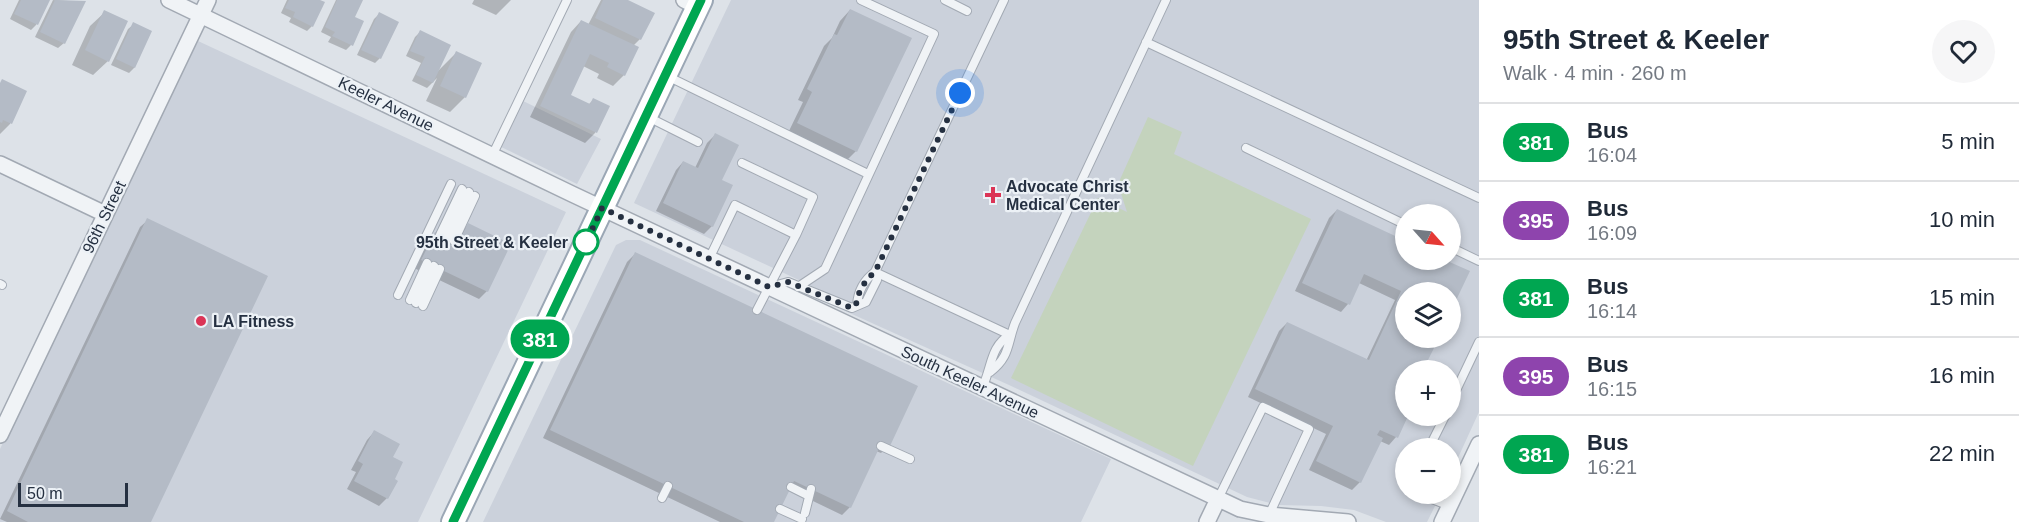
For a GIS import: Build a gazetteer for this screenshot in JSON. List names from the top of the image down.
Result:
{
  "streets": {
    "street": ["Keeler Avenue", "96th Street", "South Keeler Avenue"]
  },
  "crossings": [
    ["Keeler Avenue", "96th Street"],
    ["Keeler Avenue", "South Keeler Avenue"]
  ],
  "places": {
    "health": ["Advocate Christ Medical Center"],
    "other": ["95th Street & Keeler", "LA Fitness"]
  },
  "lines": ["bus line 381"],
  "scale_bar": "50 m",
  "north": "bottom right",
  "page": {
    "on_map": "381",
    "heading": ["95th Street & Keeler", "Walk · 4 min · 260 m"],
    "list": [
      {
        "mark": "381",
        "name": "Bus",
        "note": "16:04",
        "value": "5 min"
      },
      {
        "mark": "395",
        "name": "Bus",
        "note": "16:09",
        "value": "10 min"
      },
      {
        "mark": "381",
        "name": "Bus",
        "note": "16:14",
        "value": "15 min"
      },
      {
        "mark": "395",
        "name": "Bus",
        "note": "16:15",
        "value": "16 min"
      },
      {
        "mark": "381",
        "name": "Bus",
        "note": "16:21",
        "value": "22 min"
      }
    ],
    "map_buttons": ["+", "−"],
    "scale": "50 m"
  }
}
